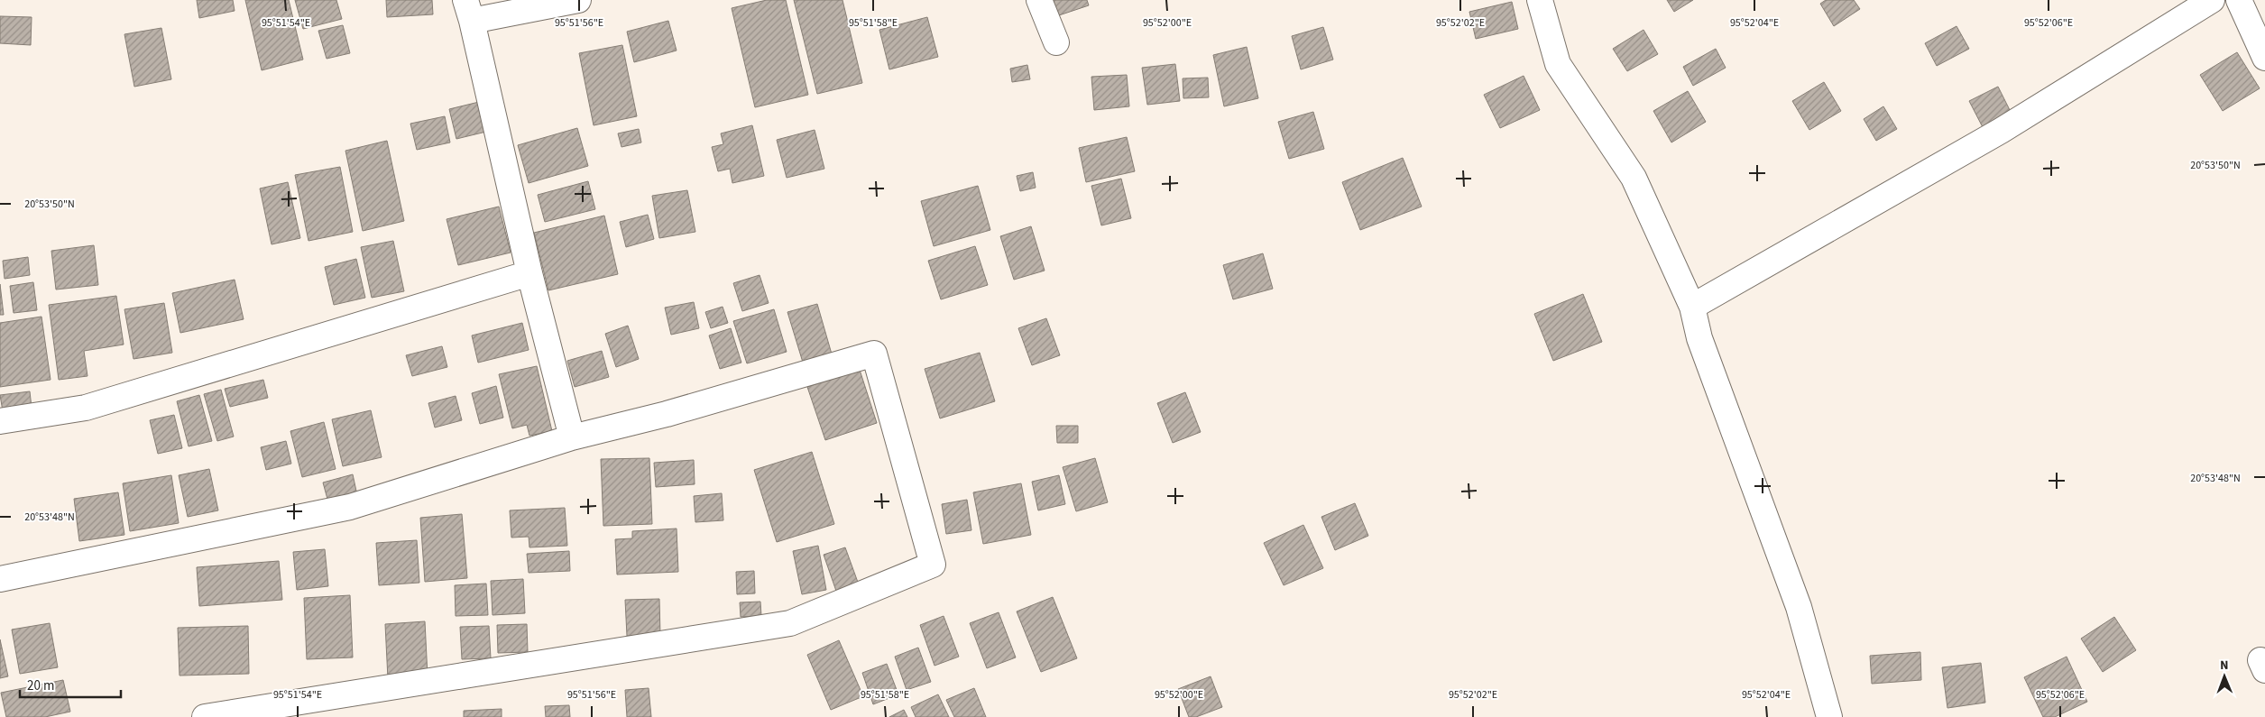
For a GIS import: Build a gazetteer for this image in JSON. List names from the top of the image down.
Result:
{
  "scale_bar": "20 m",
  "north": "top",
  "coordinates": [
    "95°51'54\"E",
    "95°51'56\"E",
    "95°51'58\"E",
    "95°52'00\"E",
    "95°52'02\"E",
    "95°52'04\"E",
    "95°52'06\"E",
    "20°53'50\"N",
    "20°53'48\"N"
  ]
}
